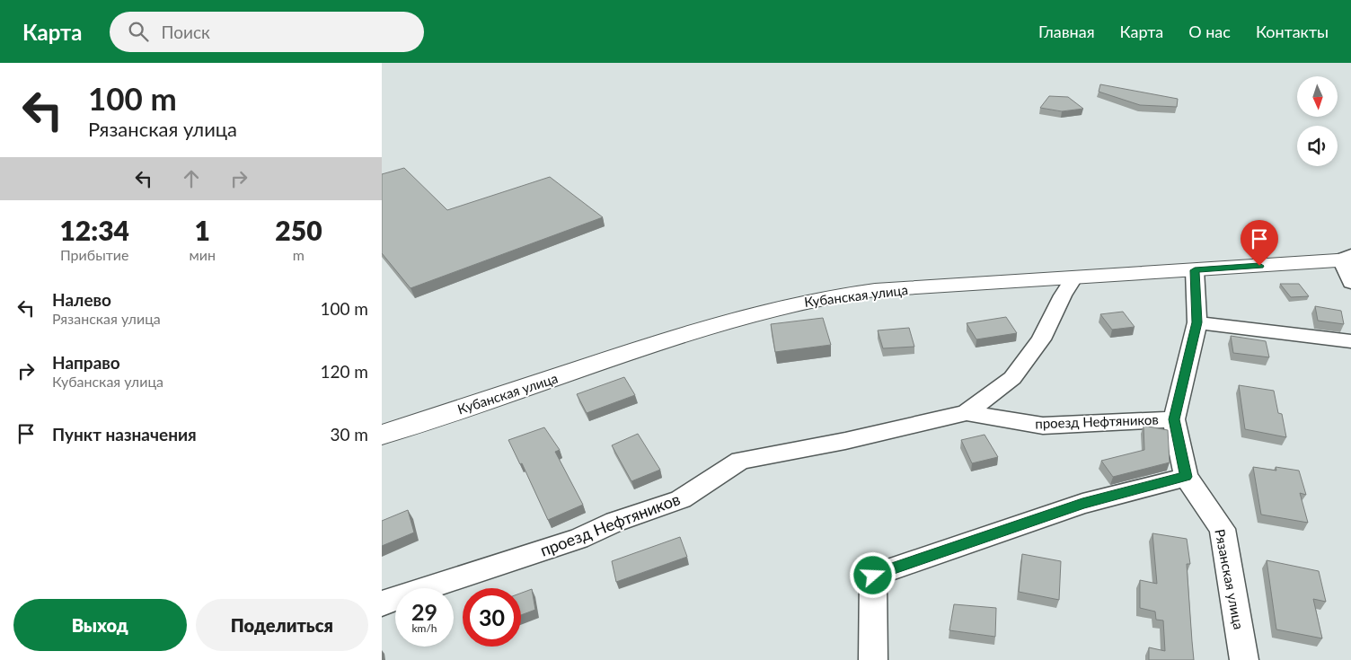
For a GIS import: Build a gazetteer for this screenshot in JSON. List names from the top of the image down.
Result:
{
  "streets": {
    "street": ["Кубанская улица", "проезд Нефтяников", "Рязанская улица"]
  },
  "crossings": [
    ["Кубанская улица", "проезд Нефтяников"],
    ["Кубанская улица", "Рязанская улица"],
    ["проезд Нефтяников", "Рязанская улица"]
  ],
  "north": "bottom",
  "page": {
    "header": "Карта",
    "search": "Поиск",
    "nav": [
      "Главная",
      "Карта",
      "О нас",
      "Контакты"
    ],
    "turn": ["100 m", "Рязанская улица"],
    "eta": [
      "12:34",
      "Прибытие",
      "1",
      "мин",
      "250",
      "m"
    ],
    "list": [
      {
        "name": "Налево",
        "note": "Рязанская улица",
        "value": "100 m"
      },
      {
        "name": "Направо",
        "note": "Кубанская улица",
        "value": "120 m"
      },
      {
        "name": "Пункт назначения",
        "value": "30 m"
      }
    ],
    "speed": "29 km/h",
    "limit": "30",
    "buttons": ["Выход", "Поделиться"]
  }
}
